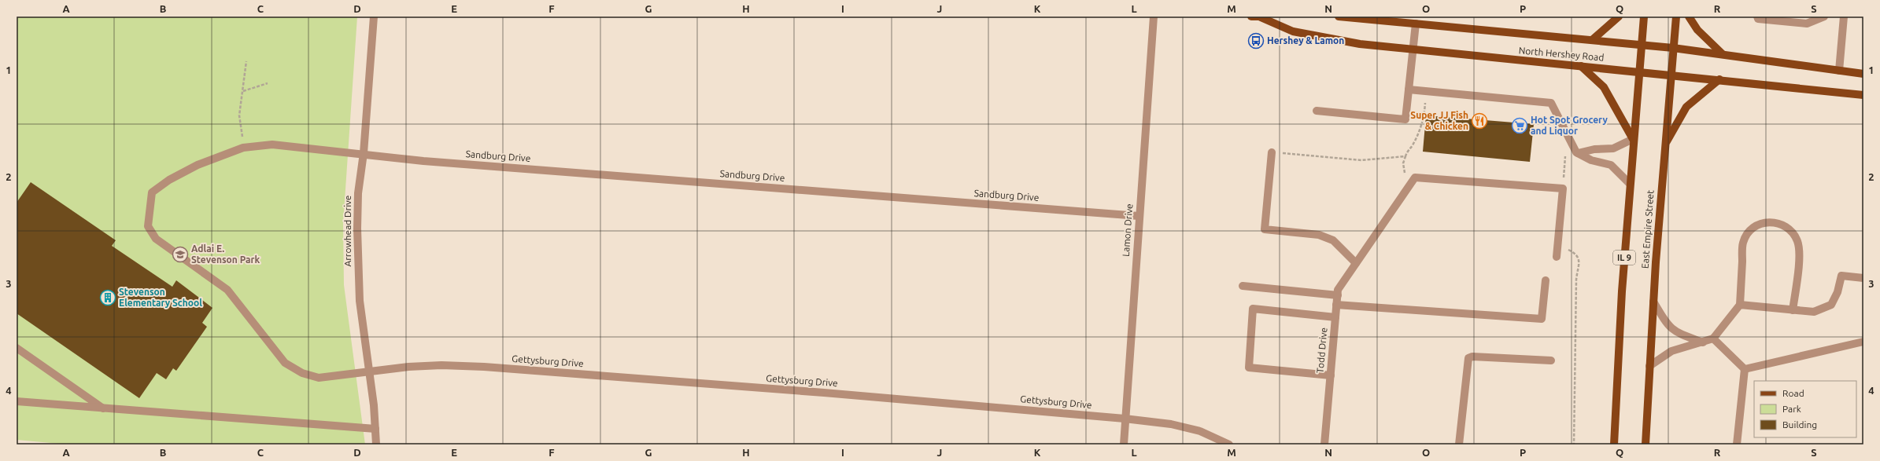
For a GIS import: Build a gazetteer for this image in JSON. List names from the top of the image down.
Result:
{
  "streets": {
    "main road": ["North Hershey Road", "East Empire Street", "IL 9"],
    "street": [
      "Sandburg Drive",
      "Lamon Drive",
      "Arrowhead Drive",
      "Todd Drive",
      "Gettysburg Drive"
    ]
  },
  "crossings": [
    ["North Hershey Road", "East Empire Street"],
    ["North Hershey Road", "IL 9"],
    ["Sandburg Drive", "Lamon Drive"],
    ["Sandburg Drive", "Arrowhead Drive"],
    ["Sandburg Drive", "Gettysburg Drive"],
    ["Lamon Drive", "Gettysburg Drive"],
    ["Arrowhead Drive", "Gettysburg Drive"]
  ],
  "places": {
    "bus stop": ["Hershey & Lamon"],
    "restaurant": ["Super JJ Fish & Chicken"],
    "supermarket": ["Hot Spot Grocery and Liquor"],
    "school or university": ["Adlai E. Stevenson Park"],
    "building": ["Stevenson Elementary School"]
  },
  "legend": ["Road", "Park", "Building"],
  "grid": {
    "columns": [
      "A",
      "B",
      "C",
      "D",
      "E",
      "F",
      "G",
      "H",
      "I",
      "J",
      "K",
      "L",
      "M",
      "N",
      "O",
      "P",
      "Q",
      "R",
      "S"
    ],
    "rows": [
      "1",
      "2",
      "3",
      "4"
    ]
  }
}
